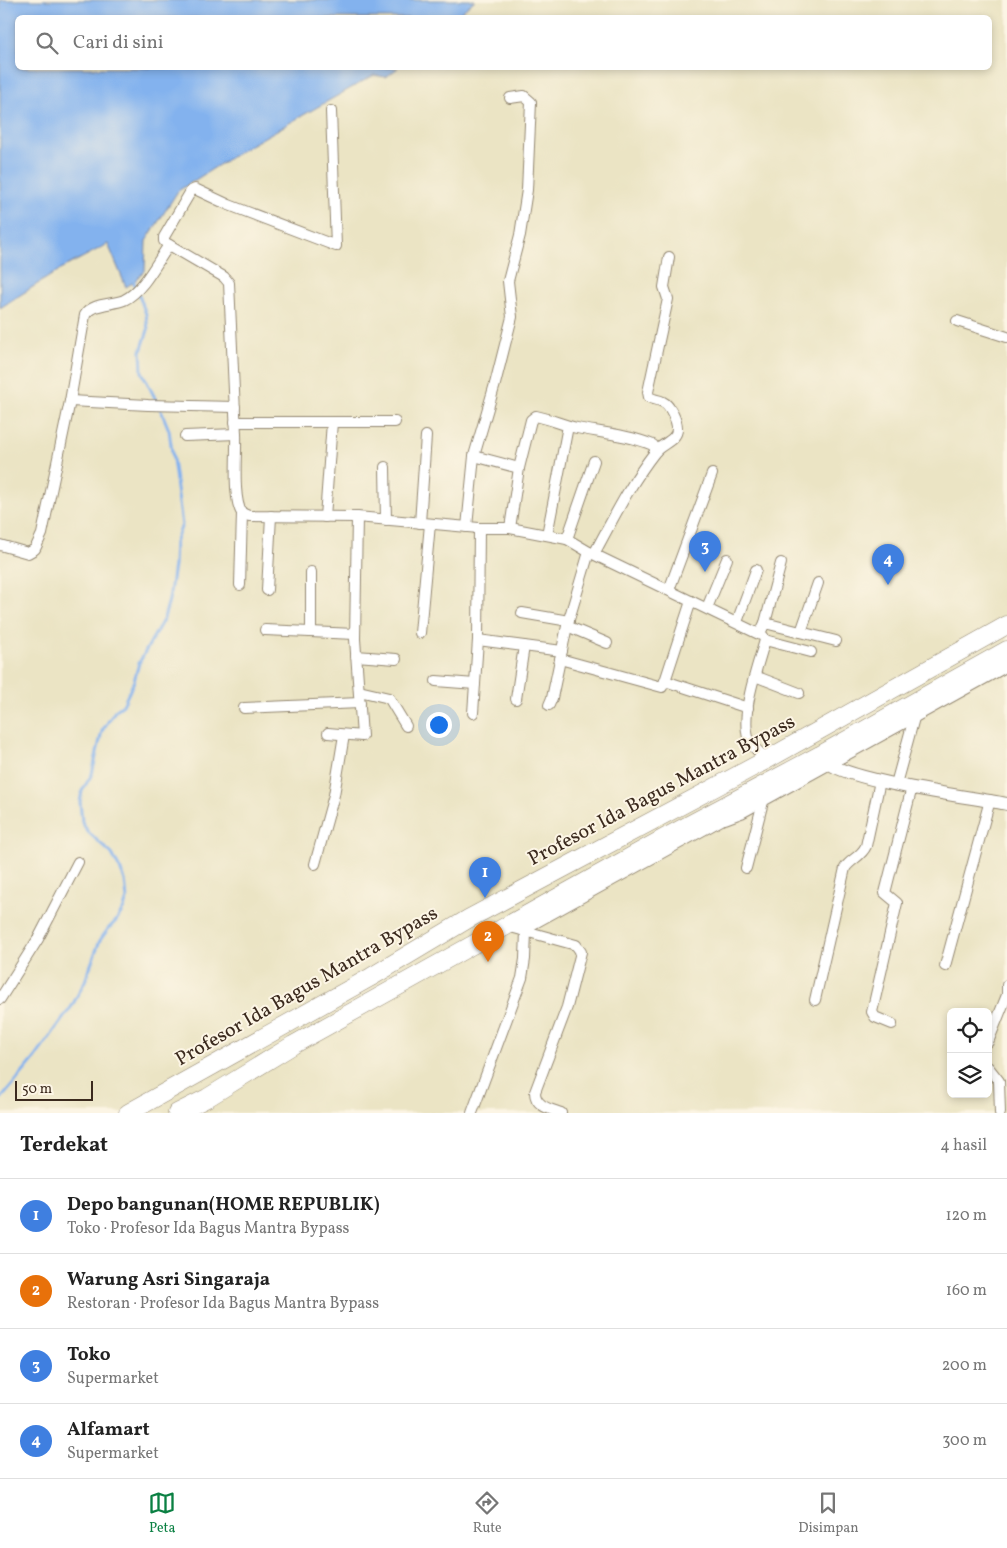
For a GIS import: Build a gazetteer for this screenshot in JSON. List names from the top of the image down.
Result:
{
  "streets": {
    "highway": ["Profesor Ida Bagus Mantra Bypass"]
  },
  "scale_bar": "50 m",
  "page": {
    "search": "Cari di sini",
    "pins": [
      "3",
      "4",
      "1",
      "2"
    ],
    "scale": "50 m",
    "heading": ["Terdekat", "4 hasil"],
    "list": [
      {
        "mark": "1",
        "name": "Depo bangunan(HOME REPUBLIK)",
        "note": "Toko · Profesor Ida Bagus Mantra Bypass",
        "value": "120 m"
      },
      {
        "mark": "2",
        "name": "Warung Asri Singaraja",
        "note": "Restoran · Profesor Ida Bagus Mantra Bypass",
        "value": "160 m"
      },
      {
        "mark": "3",
        "name": "Toko",
        "note": "Supermarket",
        "value": "200 m"
      },
      {
        "mark": "4",
        "name": "Alfamart",
        "note": "Supermarket",
        "value": "300 m"
      }
    ],
    "nav": ["Peta", "Rute", "Disimpan"]
  }
}
